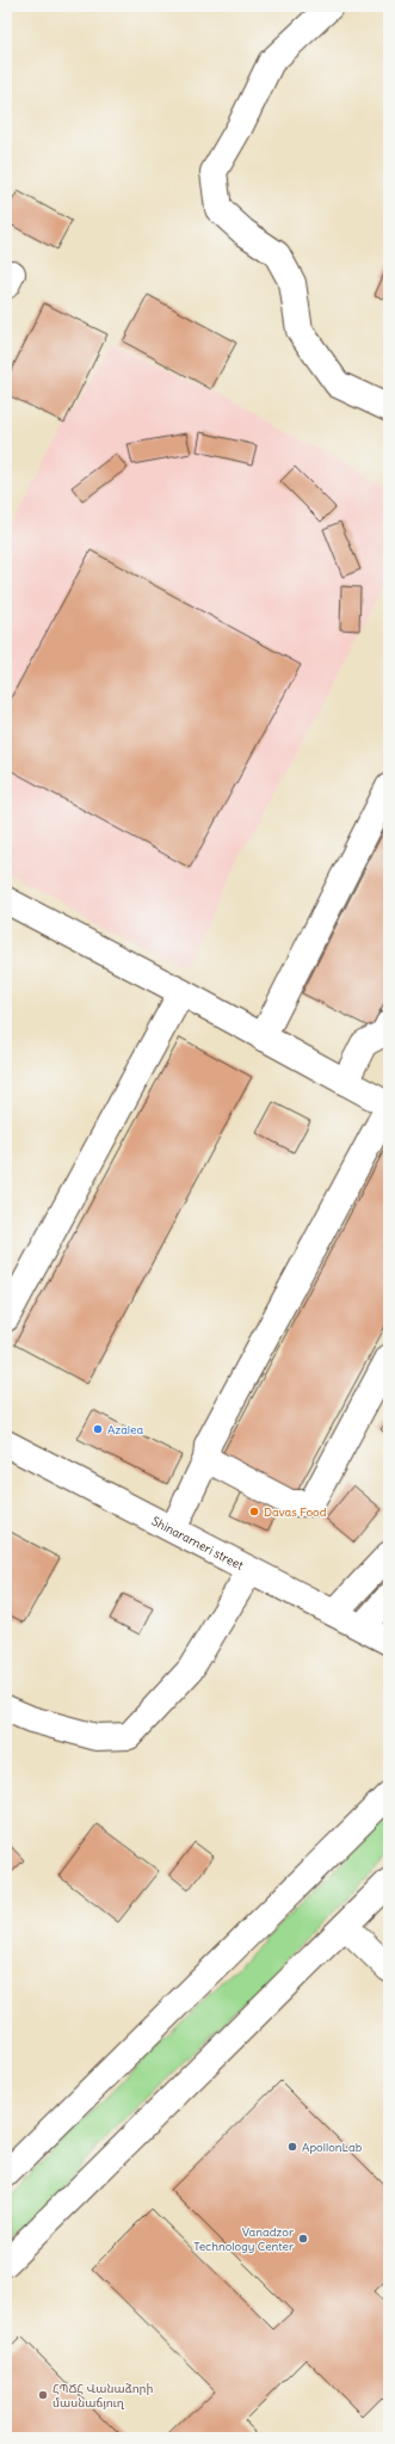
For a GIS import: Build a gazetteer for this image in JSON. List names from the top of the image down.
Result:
{
  "streets": {
    "street": ["Shinararneri street"]
  },
  "places": [
    "Azalea",
    "Davas Food",
    "ApollonLab",
    "Vanadzor Technology Center",
    "ՀՊՃՀ Վանաձորի մասնաճյուղ"
  ]
}
